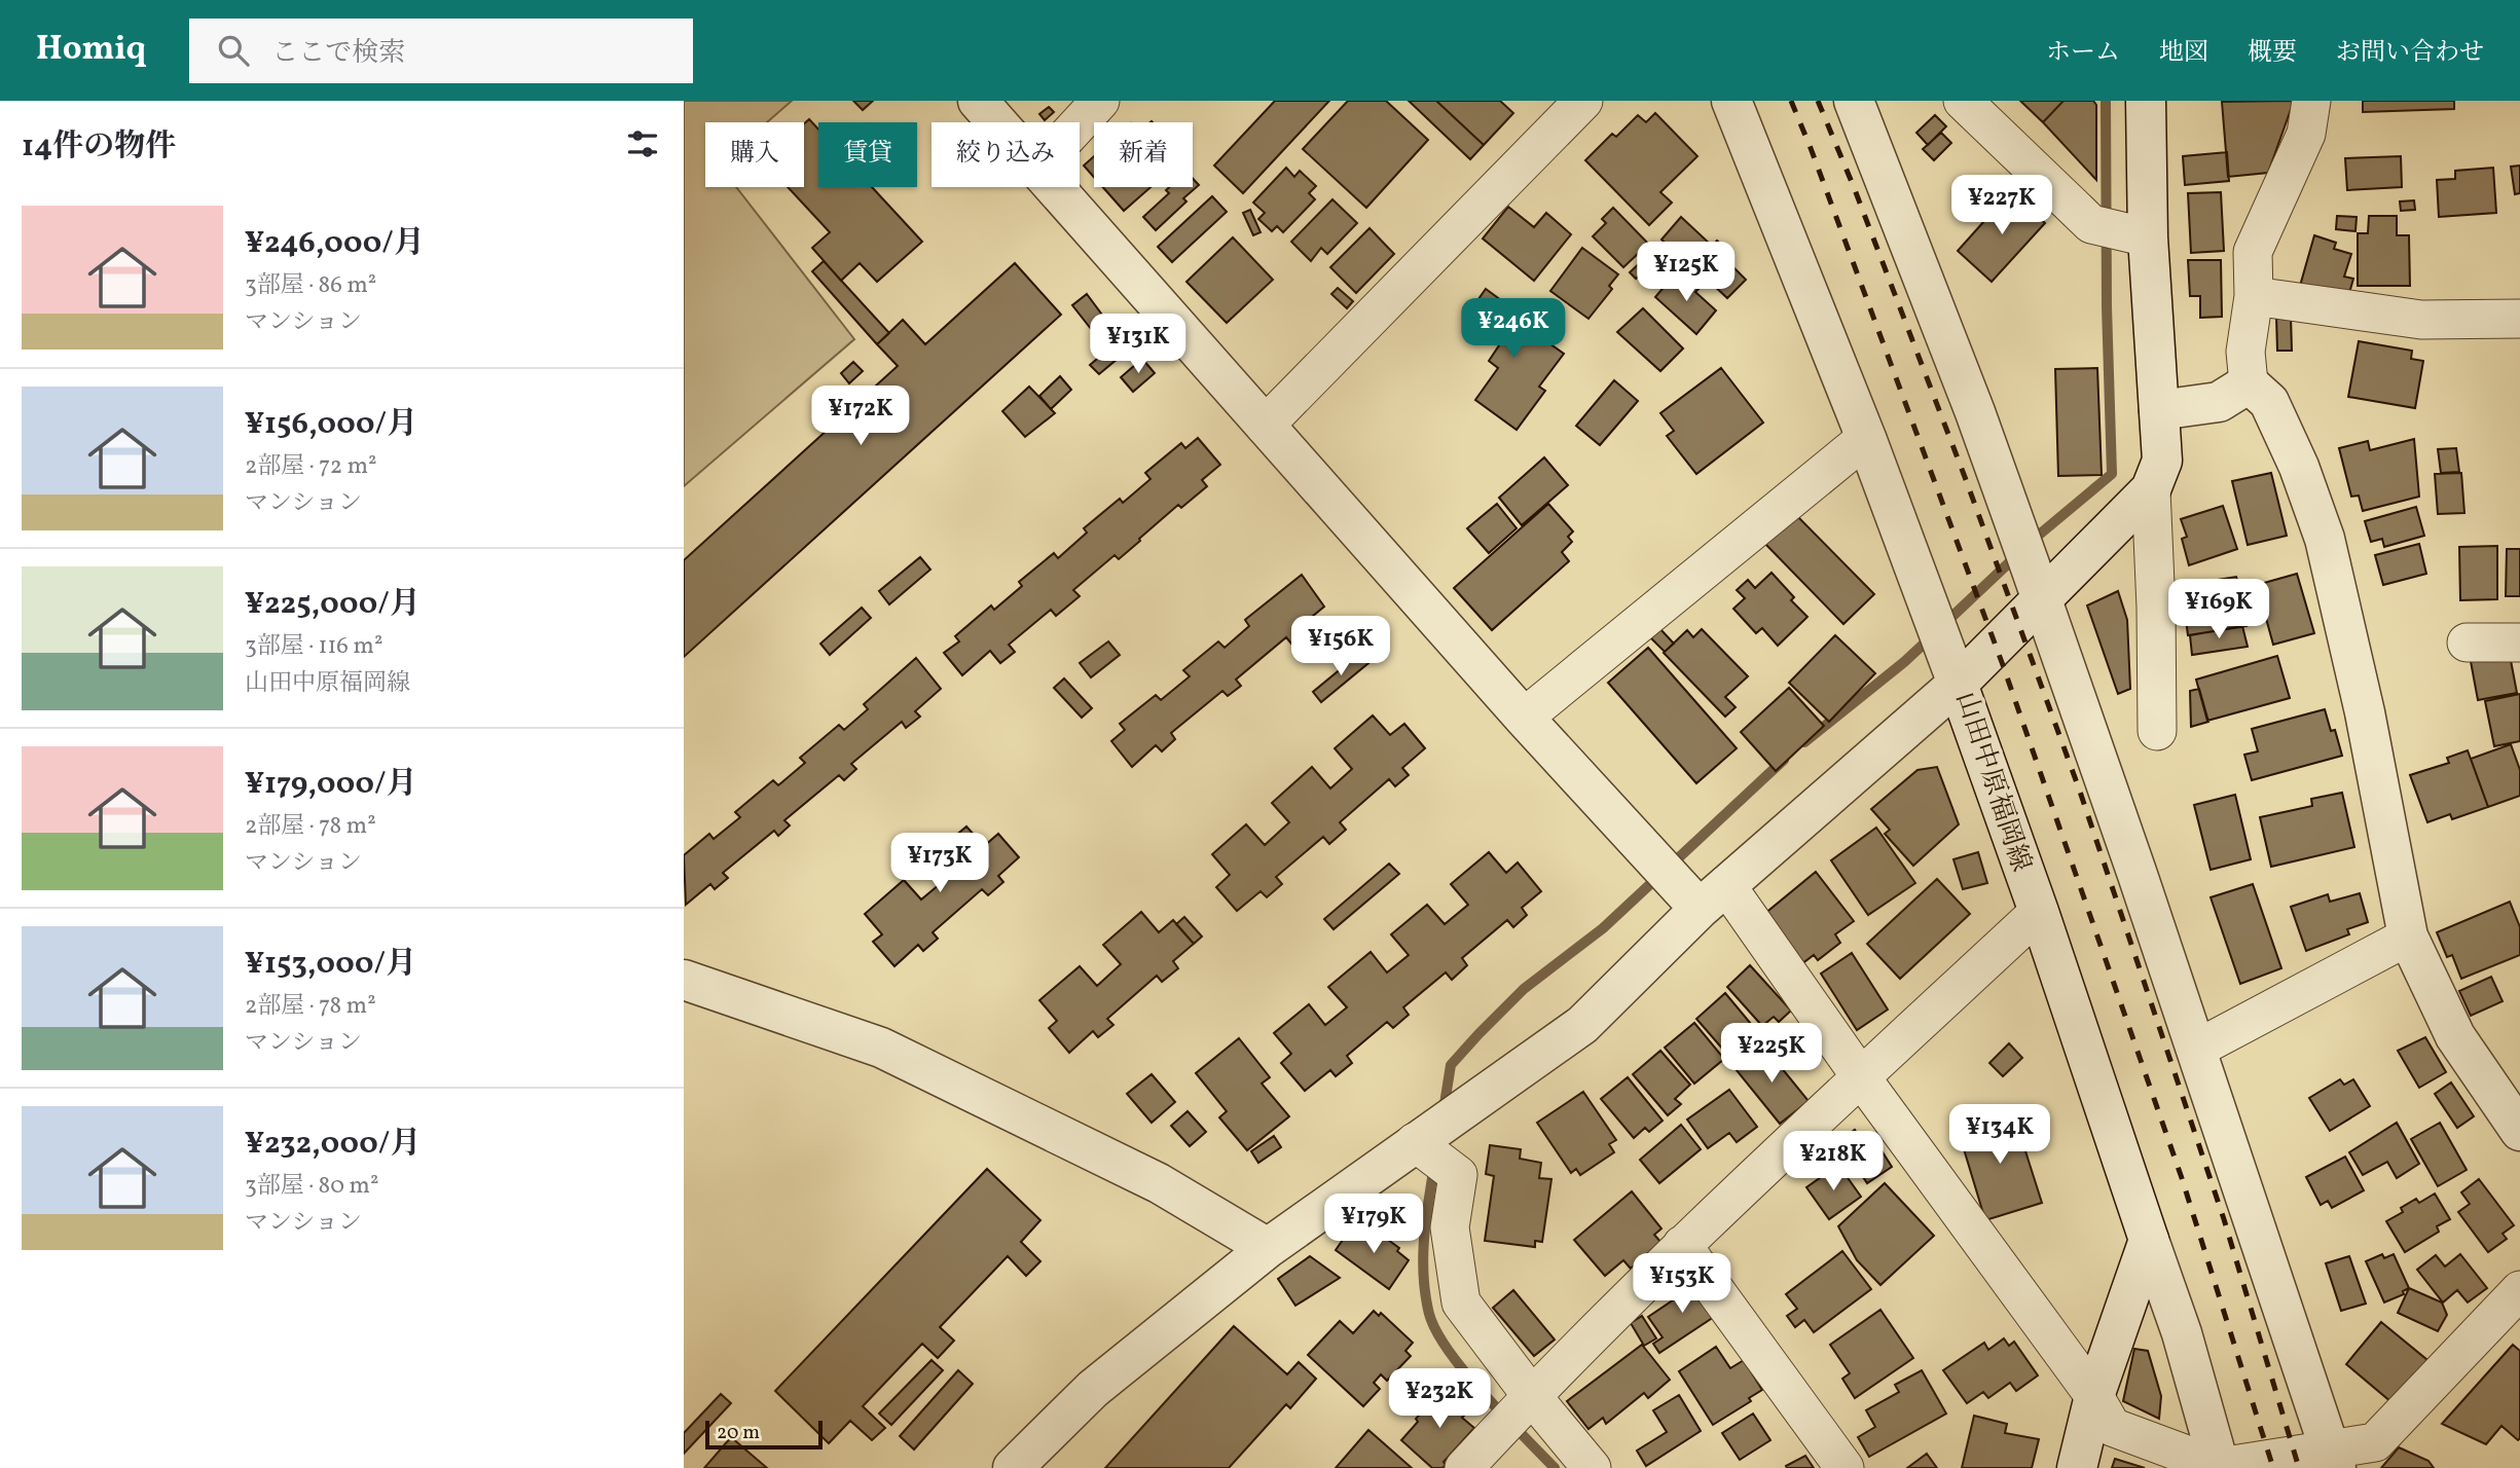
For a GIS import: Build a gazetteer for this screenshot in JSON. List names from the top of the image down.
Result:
{
  "streets": {
    "street": ["山田中原福岡線"]
  },
  "scale_bar": "20 m",
  "page": {
    "header": "Homiq",
    "search": "ここで検索",
    "nav": [
      "ホーム",
      "地図",
      "概要",
      "お問い合わせ"
    ],
    "heading": "14件の物件",
    "chip": [
      "購入",
      "賃貸",
      "絞り込み",
      "新着"
    ],
    "price": [
      "¥227K",
      "¥125K",
      "¥246K",
      "¥131K",
      "¥172K",
      "¥169K",
      "¥156K",
      "¥173K",
      "¥225K",
      "¥134K",
      "¥218K",
      "¥179K",
      "¥153K",
      "¥232K"
    ],
    "list": [
      {
        "name": "¥246,000/月",
        "note": "3部屋 · 86 m² · マンション"
      },
      {
        "name": "¥156,000/月",
        "note": "2部屋 · 72 m² · マンション"
      },
      {
        "name": "¥225,000/月",
        "note": "3部屋 · 116 m² · 山田中原福岡線"
      },
      {
        "name": "¥179,000/月",
        "note": "2部屋 · 78 m² · マンション"
      },
      {
        "name": "¥153,000/月",
        "note": "2部屋 · 78 m² · マンション"
      },
      {
        "name": "¥232,000/月",
        "note": "3部屋 · 80 m² · マンション"
      }
    ],
    "scale": "20 m"
  }
}
